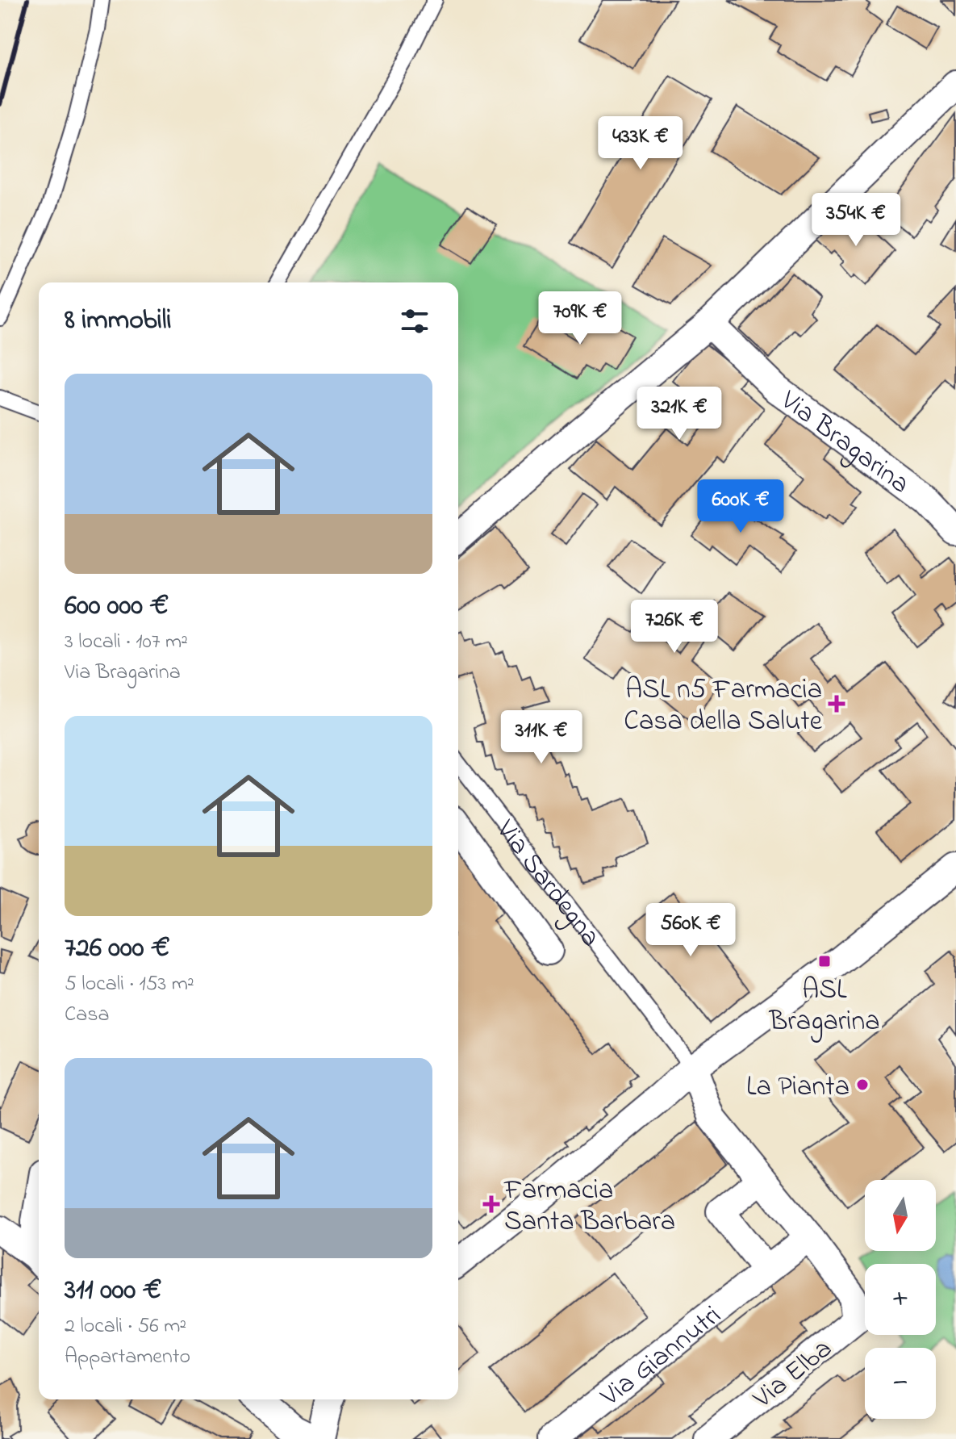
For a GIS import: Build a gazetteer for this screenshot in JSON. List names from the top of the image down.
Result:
{
  "streets": {
    "street": ["Via Bragarina", "Via Giannutri", "Via Elba"],
    "lane": ["Via Sardegna"]
  },
  "crossings": [
    ["Via Giannutri", "Via Elba"]
  ],
  "places": {
    "health": ["ASL n5 Farmacia Casa della Salute", "Farmacia Santa Barbara"],
    "transit": ["ASL Bragarina"],
    "other": ["La Pianta"]
  },
  "north": "bottom",
  "page": {
    "price": [
      "433K €",
      "354K €",
      "709K €",
      "321K €",
      "600K €",
      "726K €",
      "311K €",
      "560K €"
    ],
    "heading": "8 immobili",
    "list": [
      {
        "name": "600 000 €",
        "note": "3 locali · 107 m² · Via Bragarina"
      },
      {
        "name": "726 000 €",
        "note": "5 locali · 153 m² · Casa"
      },
      {
        "name": "311 000 €",
        "note": "2 locali · 56 m² · Appartamento"
      }
    ],
    "map_buttons": ["+", "−"]
  }
}
